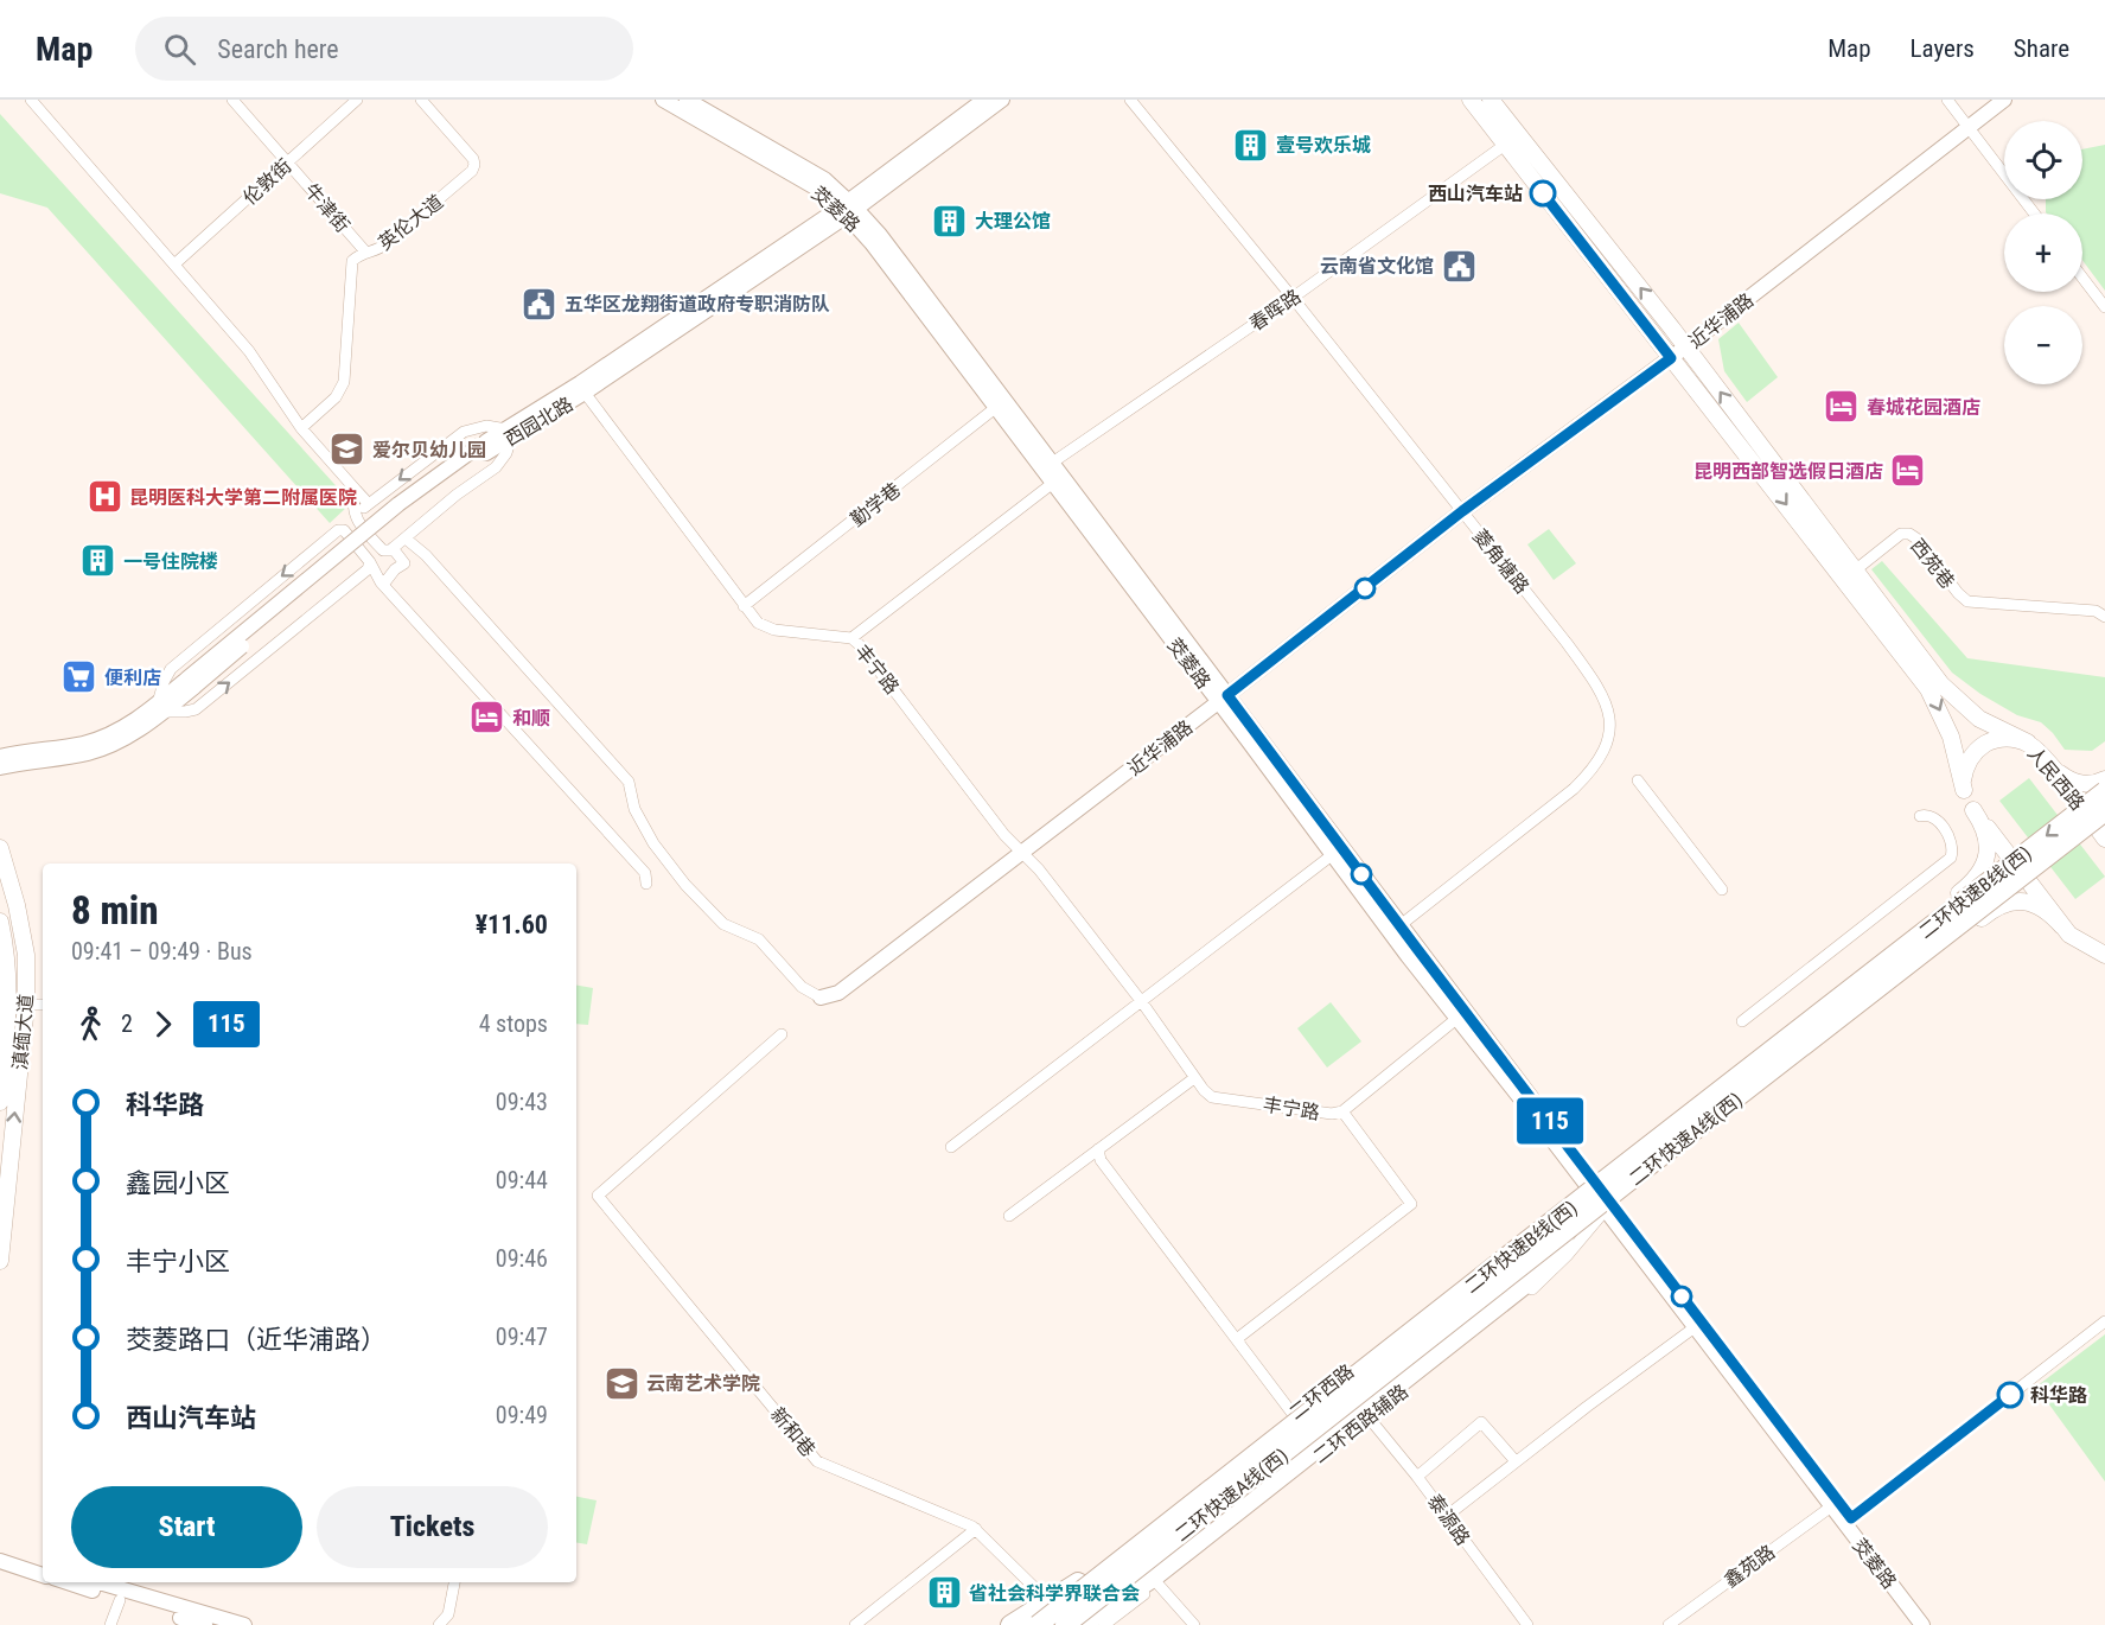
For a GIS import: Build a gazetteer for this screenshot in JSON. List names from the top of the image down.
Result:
{
  "streets": {
    "highway": ["二环快速B线(西)", "二环快速A线(西)"],
    "main road": ["人民西路", "滇缅大道", "二环西路"],
    "street": [
      "伦敦街",
      "牛津街",
      "茭菱路",
      "英伦大道",
      "春晖路",
      "近华浦路",
      "西园北路",
      "勤学巷",
      "菱角塘路",
      "西苑巷",
      "丰宁路",
      "二环西路辅路",
      "新和巷",
      "泰源路",
      "鑫苑路"
    ]
  },
  "crossings": [
    ["伦敦街", "牛津街"],
    ["牛津街", "英伦大道"],
    ["茭菱路", "春晖路"],
    ["茭菱路", "近华浦路"],
    ["茭菱路", "西园北路"],
    ["茭菱路", "勤学巷"],
    ["茭菱路", "菱角塘路"],
    ["茭菱路", "丰宁路"],
    ["茭菱路", "二环西路"],
    ["茭菱路", "二环西路辅路"],
    ["茭菱路", "鑫苑路"],
    ["春晖路", "菱角塘路"],
    ["近华浦路", "菱角塘路"],
    ["近华浦路", "丰宁路"],
    ["西园北路", "丰宁路"],
    ["勤学巷", "丰宁路"],
    ["二环西路", "二环西路辅路"],
    ["二环西路辅路", "泰源路"]
  ],
  "places": {
    "building": [
      "壹号欢乐城",
      "大理公馆",
      "一号住院楼",
      "省社会科学界联合会"
    ],
    "other": ["西山汽车站", "科华路"],
    "public building": ["云南省文化馆", "五华区龙翔街道政府专职消防队"],
    "hotel": ["春城花园酒店", "昆明西部智选假日酒店", "和顺"],
    "school or university": ["爱尔贝幼儿园", "云南艺术学院"],
    "hospital": ["昆明医科大学第二附属医院"],
    "supermarket": ["便利店"]
  },
  "lines": ["bus line 115"],
  "page": {
    "header": "Map",
    "search": "Search here",
    "nav": ["Map", "Layers", "Share"],
    "on_map": "115",
    "map_buttons": ["+", "−"],
    "heading": ["8 min", "09:41 – 09:49 · Bus", "¥11.60"],
    "legs": ["2", "115", "4 stops"],
    "list": [
      {
        "name": "科华路",
        "value": "09:43"
      },
      {
        "name": "鑫园小区",
        "value": "09:44"
      },
      {
        "name": "丰宁小区",
        "value": "09:46"
      },
      {
        "name": "茭菱路口（近华浦路）",
        "value": "09:47"
      },
      {
        "name": "西山汽车站",
        "value": "09:49"
      }
    ],
    "buttons": ["Start", "Tickets"]
  }
}
